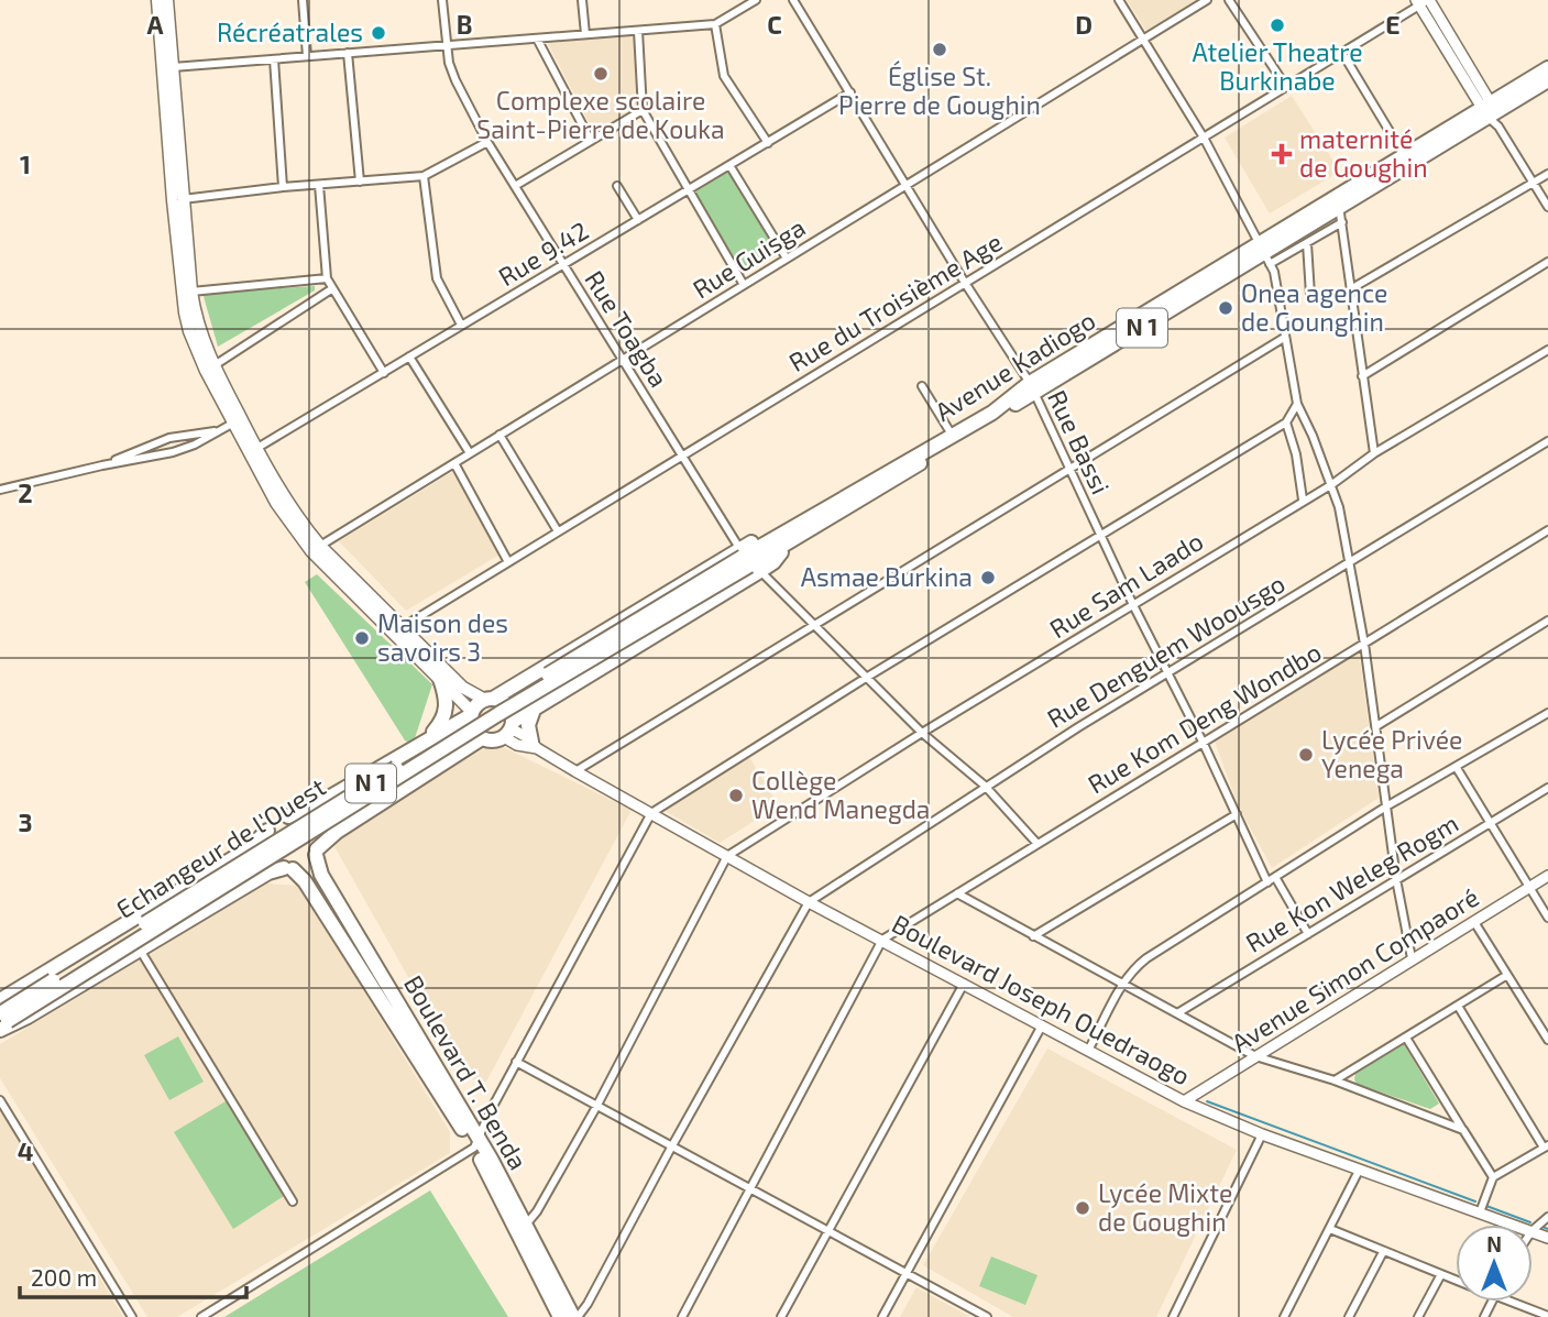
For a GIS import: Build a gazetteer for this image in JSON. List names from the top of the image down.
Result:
{
  "streets": {
    "highway": [
      "N 1",
      "Avenue Kadiogo",
      "Echangeur de l'Ouest",
      "Boulevard T. Benda"
    ],
    "street": [
      "Rue 9.42",
      "Rue Guisga",
      "Rue du Troisième Age",
      "Rue Toagba",
      "Rue Bassi",
      "Rue Sam Laado",
      "Rue Denguem Woousgo",
      "Rue Kom Deng Wondbo",
      "Rue Kon Weleg Rogm",
      "Avenue Simon Compaoré",
      "Boulevard Joseph Ouedraogo"
    ]
  },
  "crossings": [
    ["Rue 9.42", "Rue Toagba"],
    ["Rue 9.42", "Rue Bassi"],
    ["Rue Guisga", "Rue Toagba"],
    ["Rue Guisga", "Rue Bassi"],
    ["Rue du Troisième Age", "Rue Toagba"],
    ["Rue du Troisième Age", "Rue Bassi"],
    ["N 1", "Rue Toagba"],
    ["N 1", "Avenue Kadiogo"],
    ["N 1", "Echangeur de l'Ouest"],
    ["N 1", "Boulevard Joseph Ouedraogo"],
    ["N 1", "Boulevard T. Benda"],
    ["Rue Toagba", "Avenue Kadiogo"],
    ["Rue Toagba", "Rue Sam Laado"],
    ["Rue Toagba", "Rue Denguem Woousgo"],
    ["Rue Toagba", "Rue Kom Deng Wondbo"],
    ["Rue Toagba", "Echangeur de l'Ouest"],
    ["Avenue Kadiogo", "Rue Bassi"],
    ["Avenue Kadiogo", "Echangeur de l'Ouest"],
    ["Rue Bassi", "Rue Sam Laado"],
    ["Rue Bassi", "Rue Denguem Woousgo"],
    ["Rue Bassi", "Rue Kom Deng Wondbo"],
    ["Rue Sam Laado", "Boulevard Joseph Ouedraogo"],
    ["Rue Denguem Woousgo", "Boulevard Joseph Ouedraogo"],
    ["Rue Kom Deng Wondbo", "Boulevard Joseph Ouedraogo"],
    ["Avenue Simon Compaoré", "Boulevard Joseph Ouedraogo"]
  ],
  "places": {
    "other": [
      "Atelier Theatre Burkinabe",
      "Récréatrales",
      "Église St. Pierre de Goughin",
      "Complexe scolaire Saint-Pierre de Kouka",
      "Onea agence de Gounghin",
      "Asmae Burkina",
      "Maison des savoirs 3",
      "Lycée Privée Yenega",
      "Collège Wend Manegda",
      "Lycée Mixte de Goughin"
    ],
    "health": ["maternité de Goughin"]
  },
  "scale_bar": "200 m",
  "north": "top",
  "grid": {
    "columns": [
      "A",
      "B",
      "C",
      "D",
      "E"
    ],
    "rows": [
      "1",
      "2",
      "3",
      "4"
    ]
  }
}
